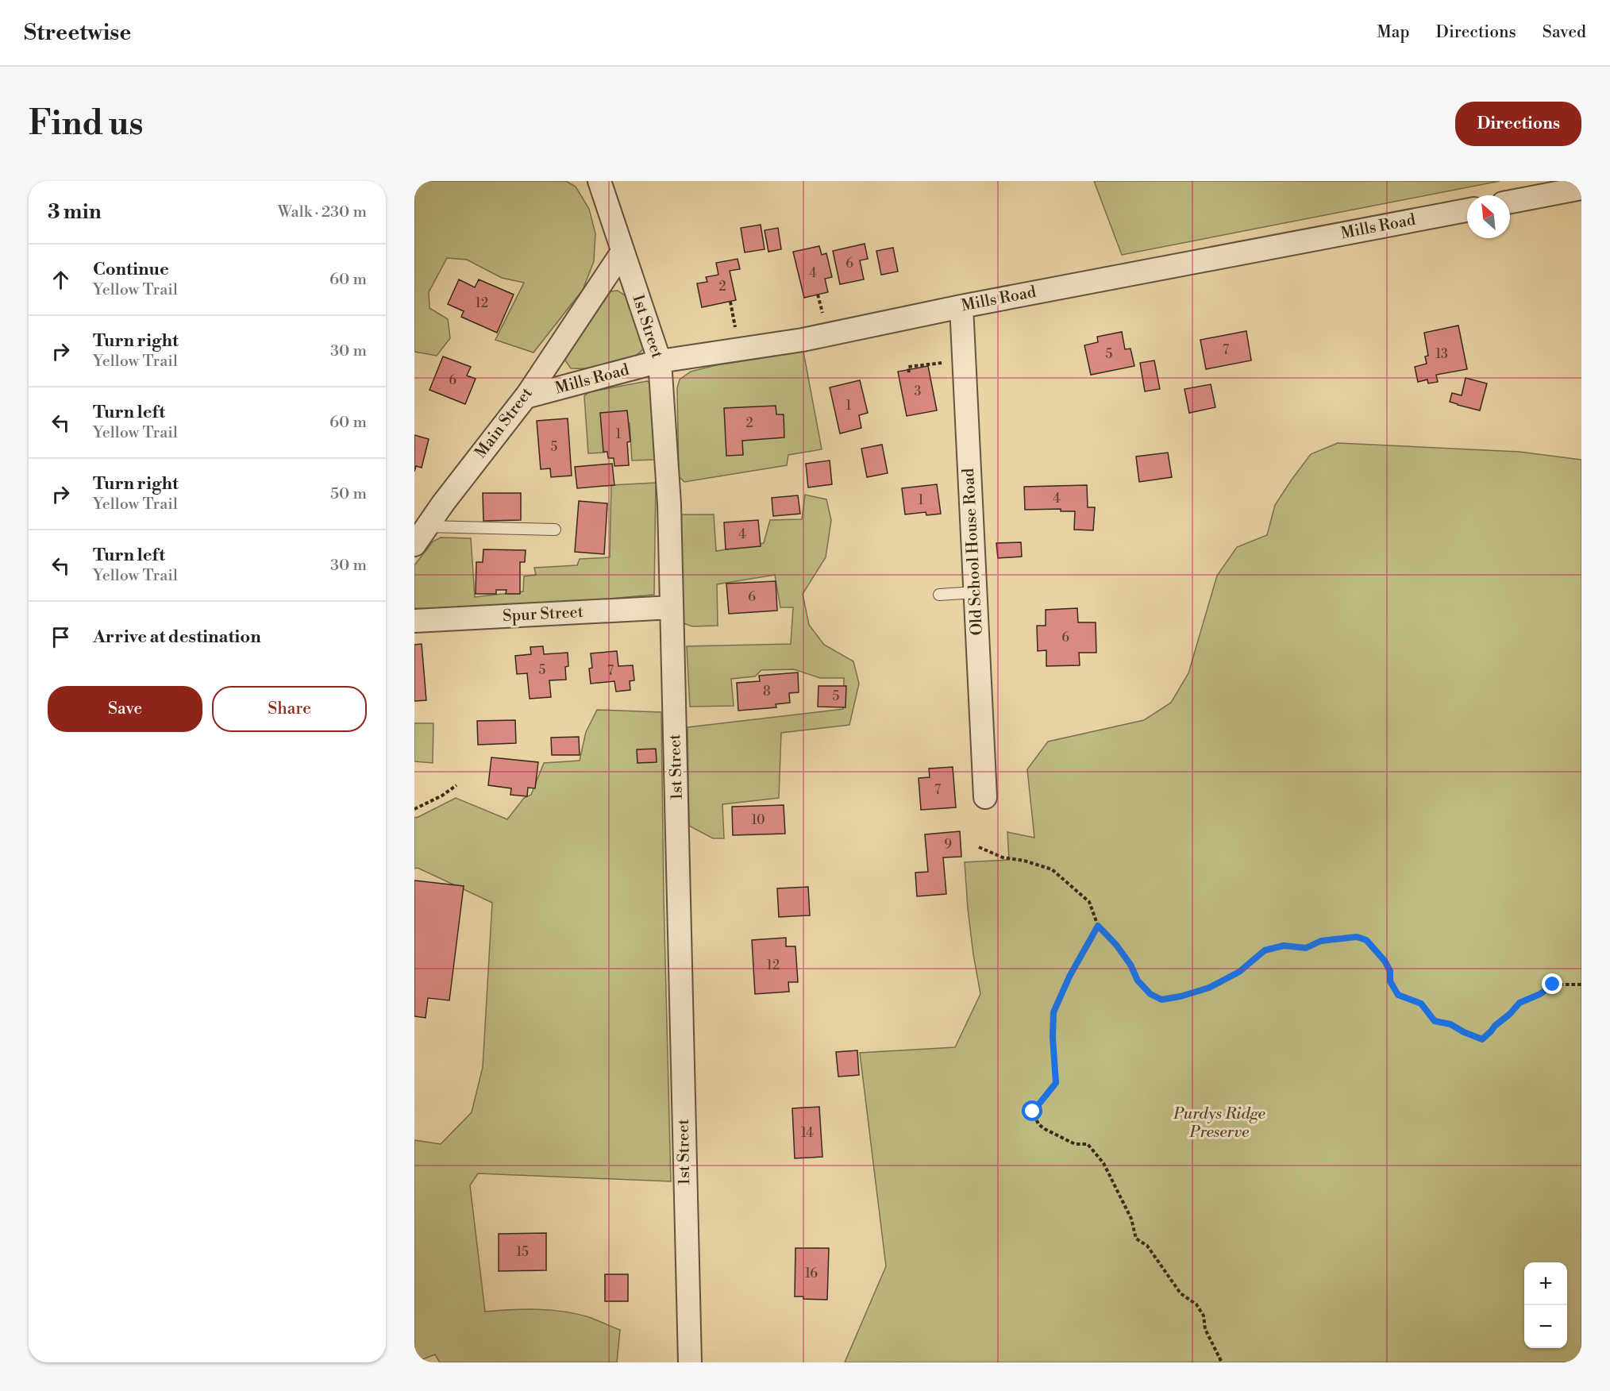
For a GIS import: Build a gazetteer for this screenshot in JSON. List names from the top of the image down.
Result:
{
  "streets": {
    "street": [
      "Mills Road",
      "1st Street",
      "Main Street",
      "Old School House Road",
      "Spur Street"
    ]
  },
  "crossings": [
    ["Mills Road", "1st Street"],
    ["Mills Road", "Main Street"],
    ["Mills Road", "Old School House Road"],
    ["1st Street", "Main Street"],
    ["1st Street", "Spur Street"]
  ],
  "parks": ["Purdys Ridge Preserve"],
  "house_numbers": [
    "6",
    "4",
    "2",
    "12",
    "7",
    "5",
    "13",
    "6",
    "3",
    "1",
    "2",
    "1",
    "5",
    "4",
    "1",
    "4",
    "6",
    "6",
    "5",
    "7",
    "8",
    "5",
    "7",
    "10",
    "9",
    "12",
    "14",
    "15",
    "16"
  ],
  "north": "top left",
  "page": {
    "header": "Streetwise",
    "nav": ["Map", "Directions", "Saved"],
    "buttons": [
      "Directions",
      ["Save", "Share"]
    ],
    "title": "Find us",
    "heading": ["3 min", "Walk · 230 m"],
    "list": [
      ["Continue", "Yellow Trail", "60 m"],
      ["Turn right", "Yellow Trail", "30 m"],
      ["Turn left", "Yellow Trail", "60 m"],
      ["Turn right", "Yellow Trail", "50 m"],
      ["Turn left", "Yellow Trail", "30 m"],
      "Arrive at destination"
    ],
    "map_buttons": ["+", "−"]
  }
}
